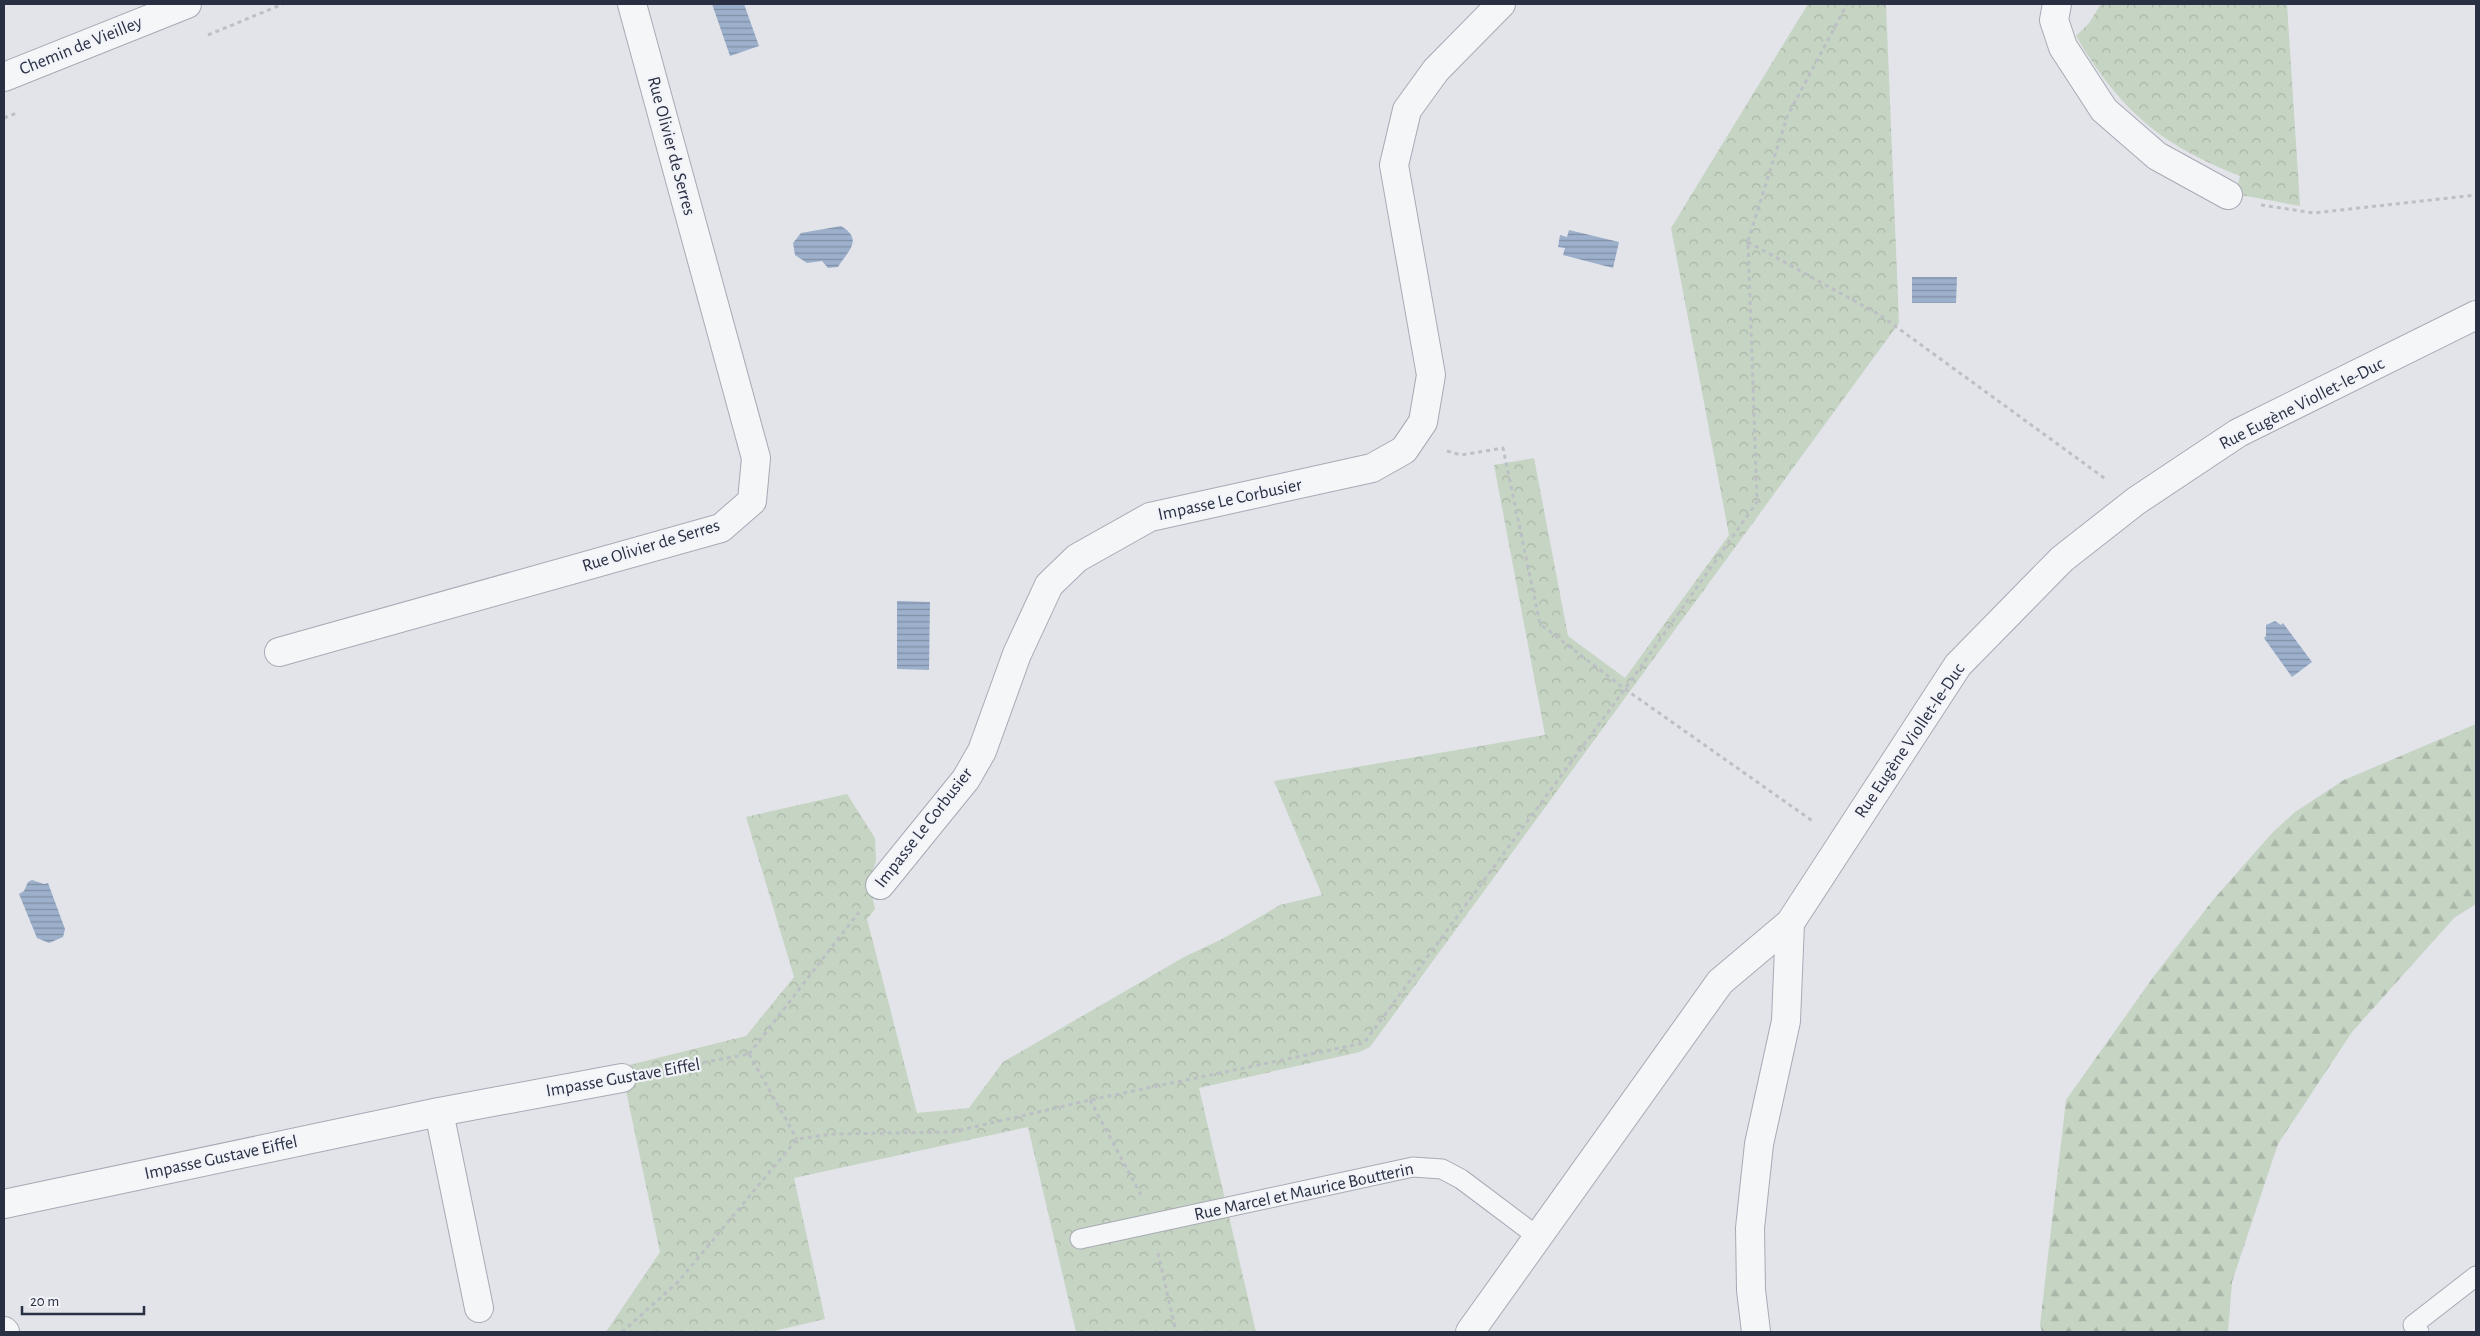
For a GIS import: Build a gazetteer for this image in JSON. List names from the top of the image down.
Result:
{
  "streets": {
    "street": [
      "Chemin de Vieilley",
      "Rue Olivier de Serres",
      "Rue Eugène Viollet-le-Duc",
      "Impasse Le Corbusier",
      "Impasse Gustave Eiffel"
    ],
    "lane": ["Rue Marcel et Maurice Boutterin"]
  },
  "crossings": [
    ["Impasse Le Corbusier", "Impasse Gustave Eiffel"]
  ],
  "scale_bar": "20 m"
}
